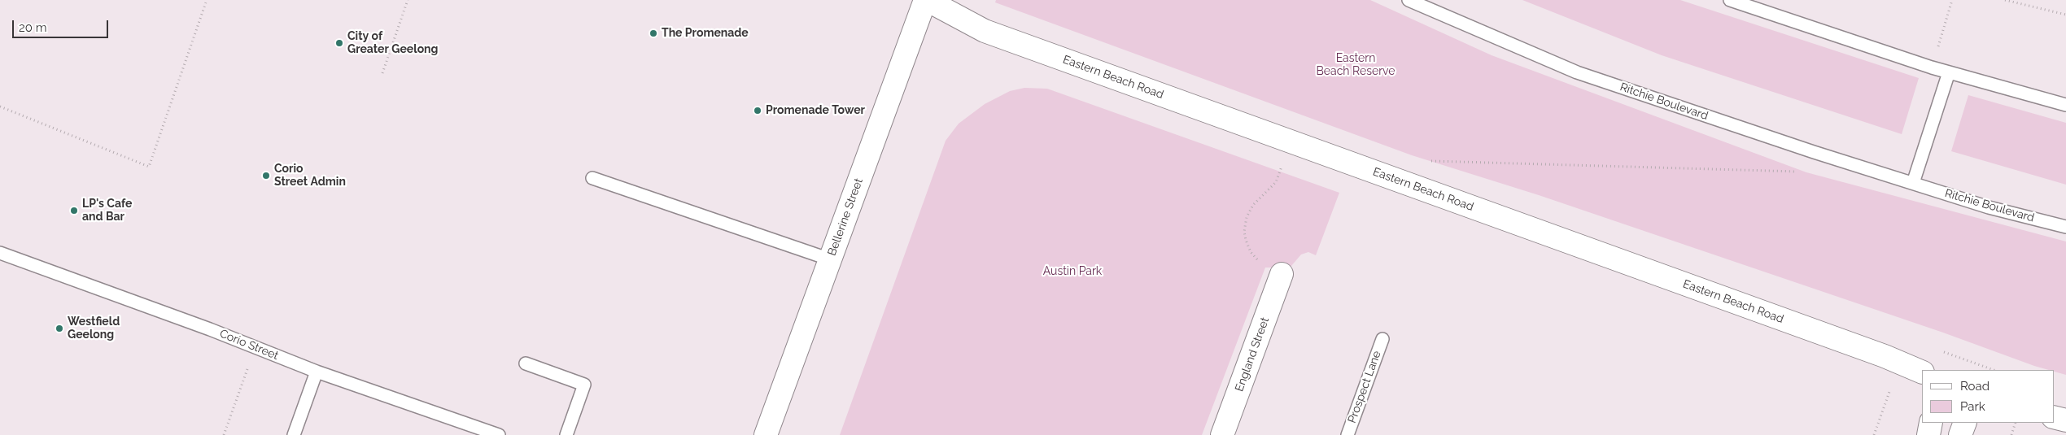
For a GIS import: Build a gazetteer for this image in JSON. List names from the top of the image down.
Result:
{
  "streets": {
    "street": ["Eastern Beach Road", "Bellerine Street", "England Street"],
    "lane": ["Ritchie Boulevard", "Corio Street", "Prospect Lane"]
  },
  "crossings": [
    ["Eastern Beach Road", "Bellerine Street"]
  ],
  "parks": ["Eastern Beach Reserve", "Austin Park"],
  "places": [
    "The Promenade",
    "City of Greater Geelong",
    "Promenade Tower",
    "Corio Street Admin",
    "LP's Cafe and Bar",
    "Westfield Geelong"
  ],
  "legend": ["Road", "Park"],
  "scale_bar": "20 m"
}
